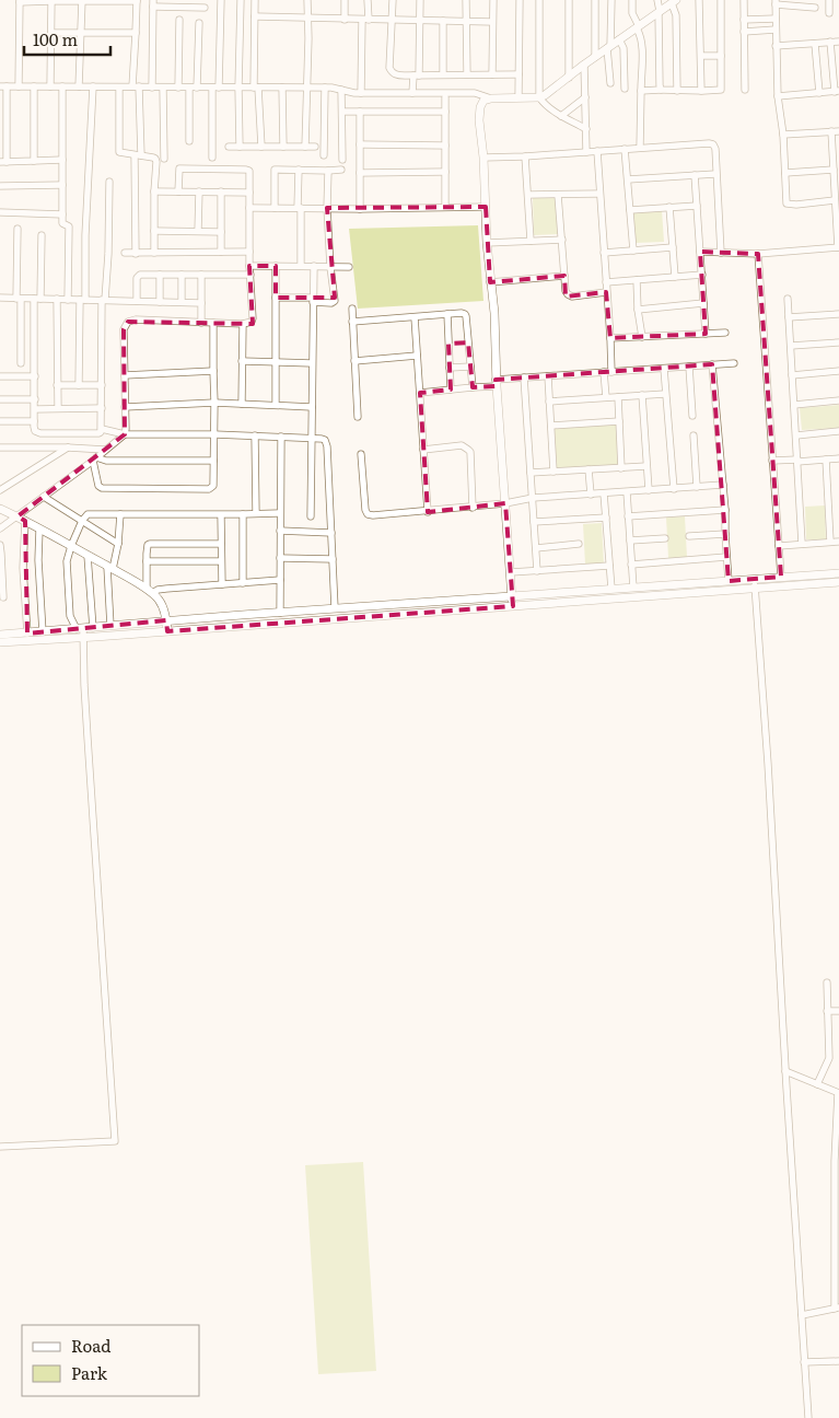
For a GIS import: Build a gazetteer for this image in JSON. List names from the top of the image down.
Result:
{
  "legend": ["Road", "Park"],
  "scale_bar": "100 m"
}
